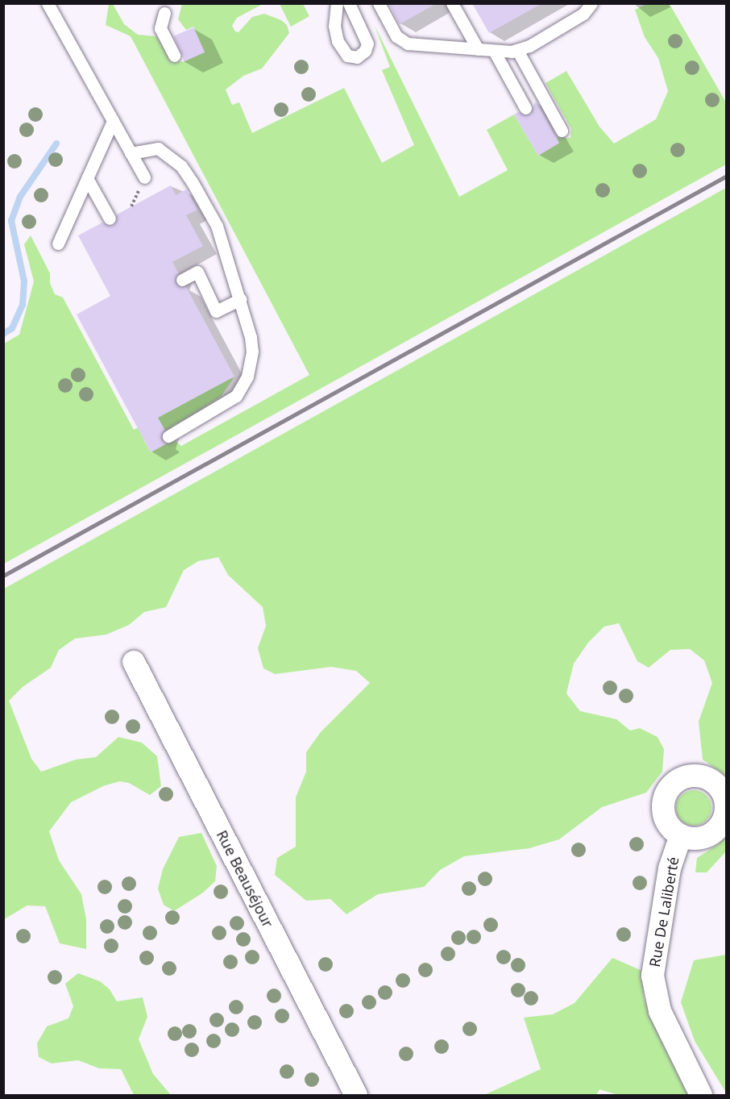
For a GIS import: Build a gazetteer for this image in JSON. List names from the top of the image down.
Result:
{
  "streets": {
    "street": ["Rue Beauséjour", "Rue De Laliberté"]
  }
}
